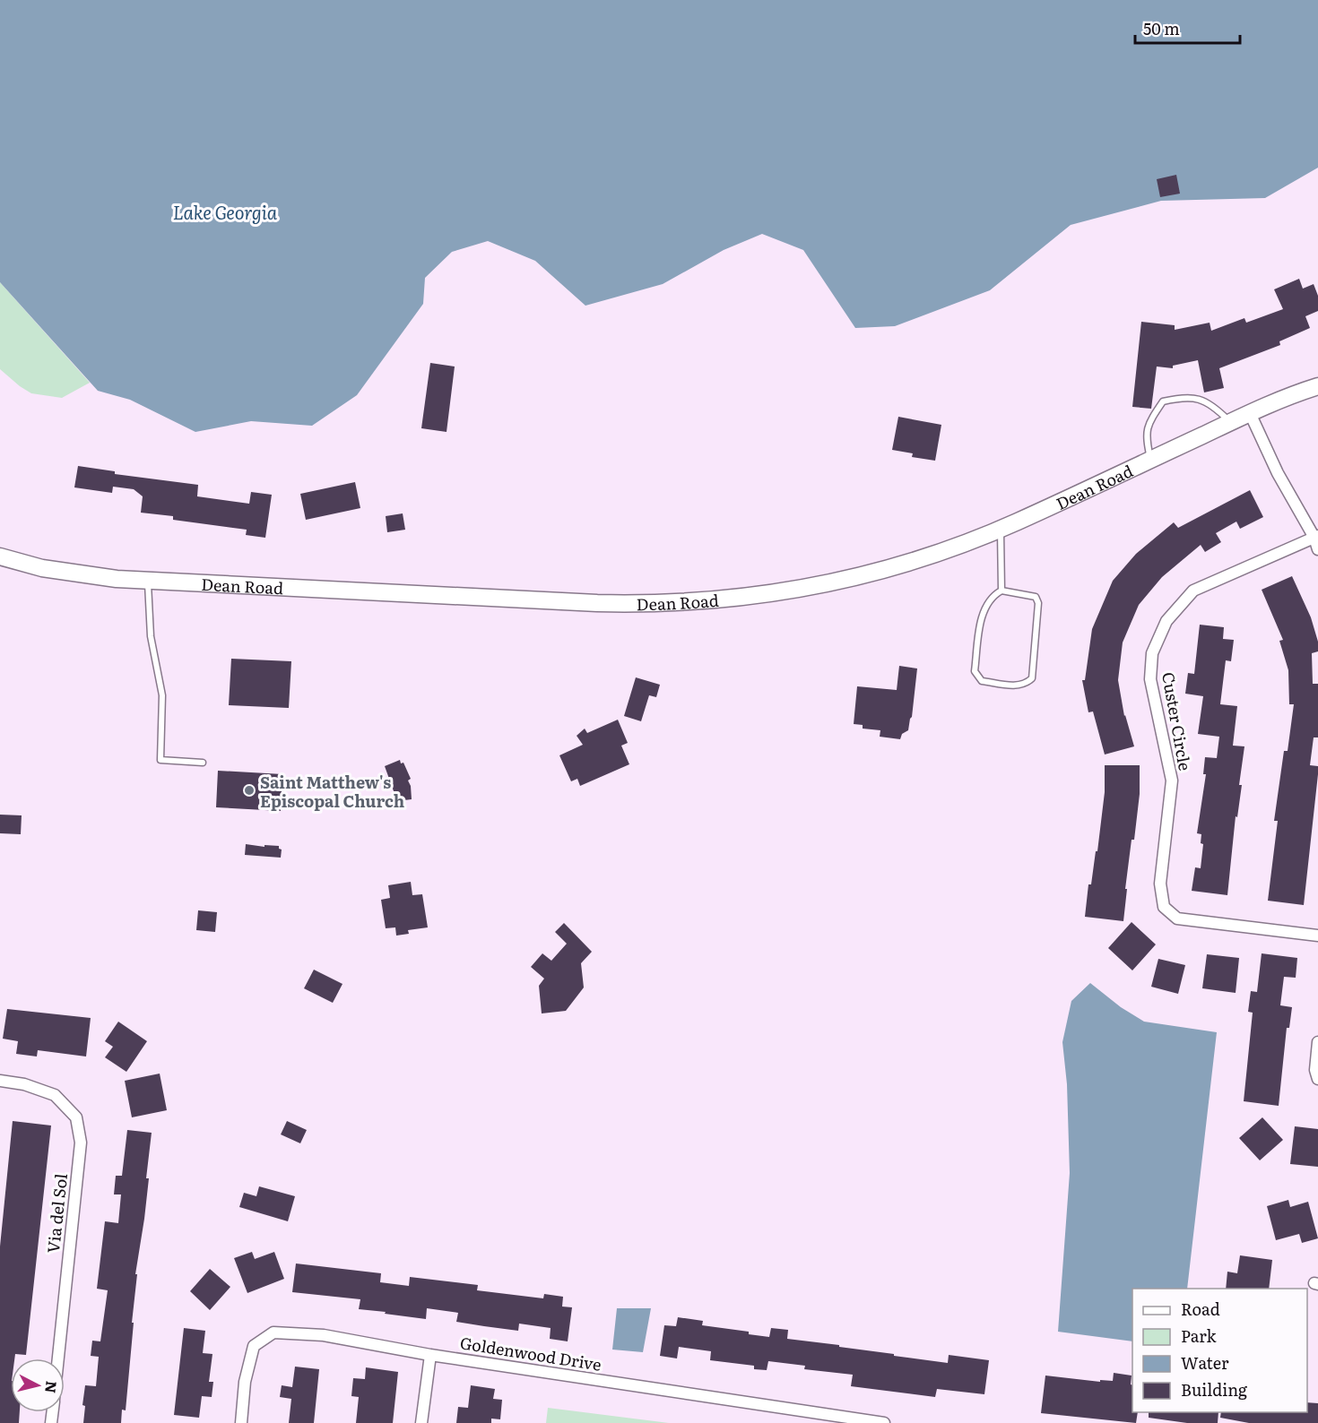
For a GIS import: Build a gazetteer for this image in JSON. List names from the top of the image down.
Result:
{
  "streets": {
    "main road": ["Dean Road"],
    "street": ["Custer Circle", "Via del Sol", "Goldenwood Drive"]
  },
  "water": ["Lake Georgia"],
  "places": ["Saint Matthew's Episcopal Church"],
  "legend": [
    "Road",
    "Park",
    "Water",
    "Building"
  ],
  "scale_bar": "50 m",
  "north": "right"
}
